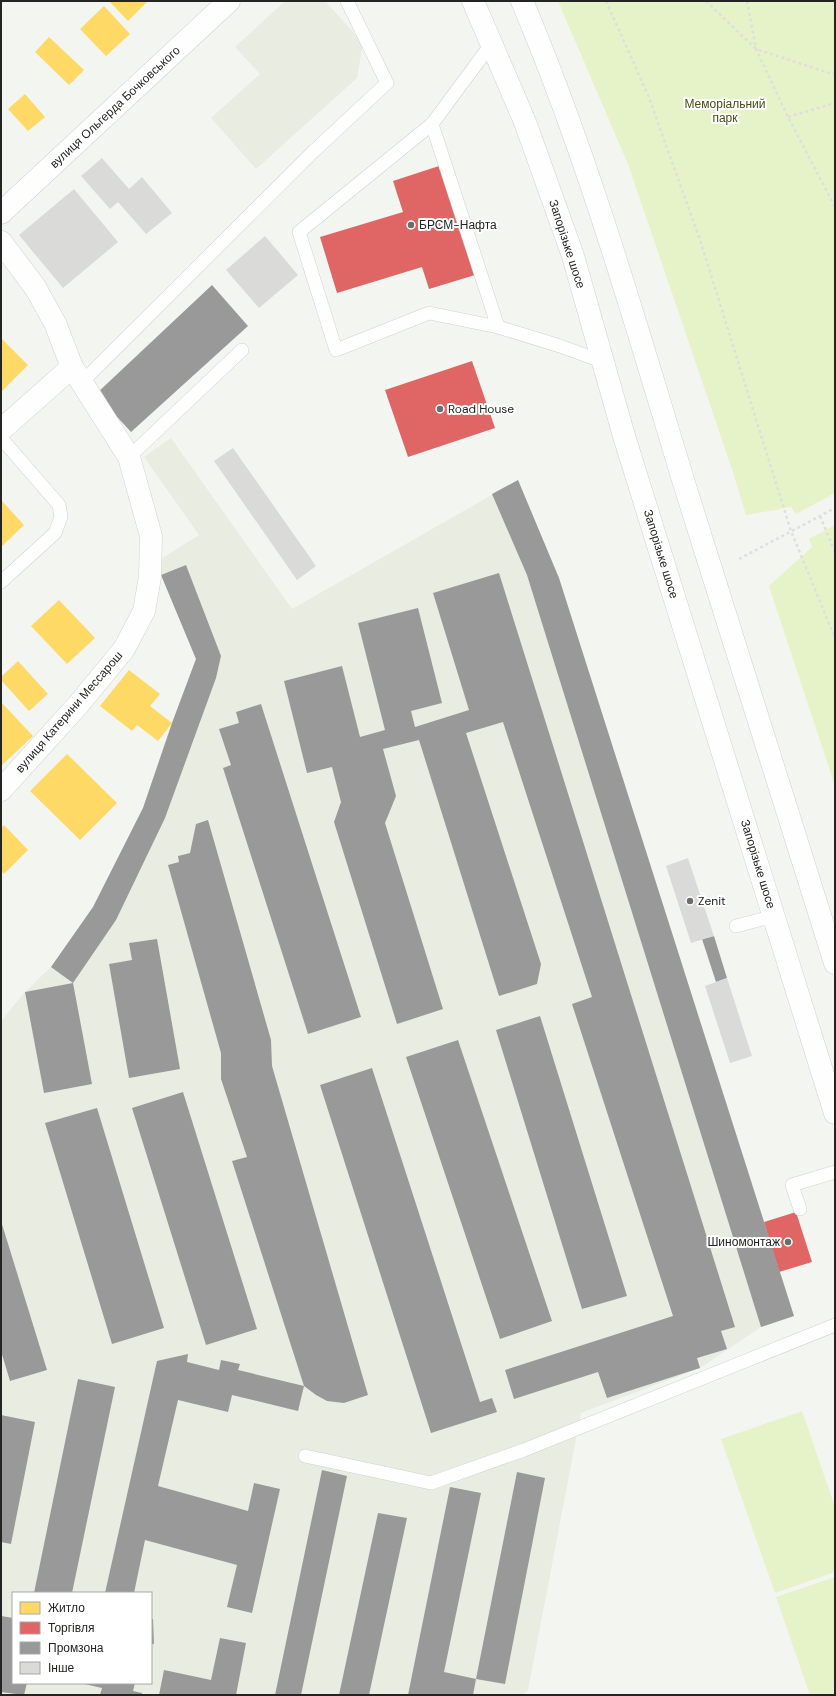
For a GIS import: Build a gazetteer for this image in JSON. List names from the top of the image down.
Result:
{
  "streets": {
    "main road": ["вулиця Ольгерда Бочковського", "Запорізьке шосе", "вулиця Катерини Мессарош"]
  },
  "parks": ["Меморіальний парк"],
  "places": [
    "БРСМ-Нафта",
    "Road House",
    "Zenit",
    "Шиномонтаж"
  ],
  "legend": [
    "Житло",
    "Торгівля",
    "Промзона",
    "Інше"
  ]
}
